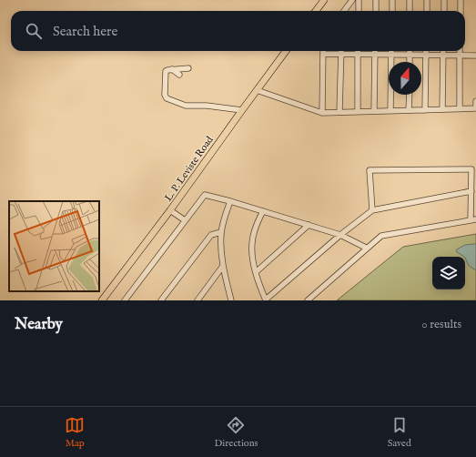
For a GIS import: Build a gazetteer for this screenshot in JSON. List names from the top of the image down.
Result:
{
  "streets": {
    "main road": ["L. P. Leviste Road"]
  },
  "north": "top",
  "page": {
    "search": "Search here",
    "heading": ["Nearby", "0 results"],
    "nav": ["Map", "Directions", "Saved"]
  }
}
